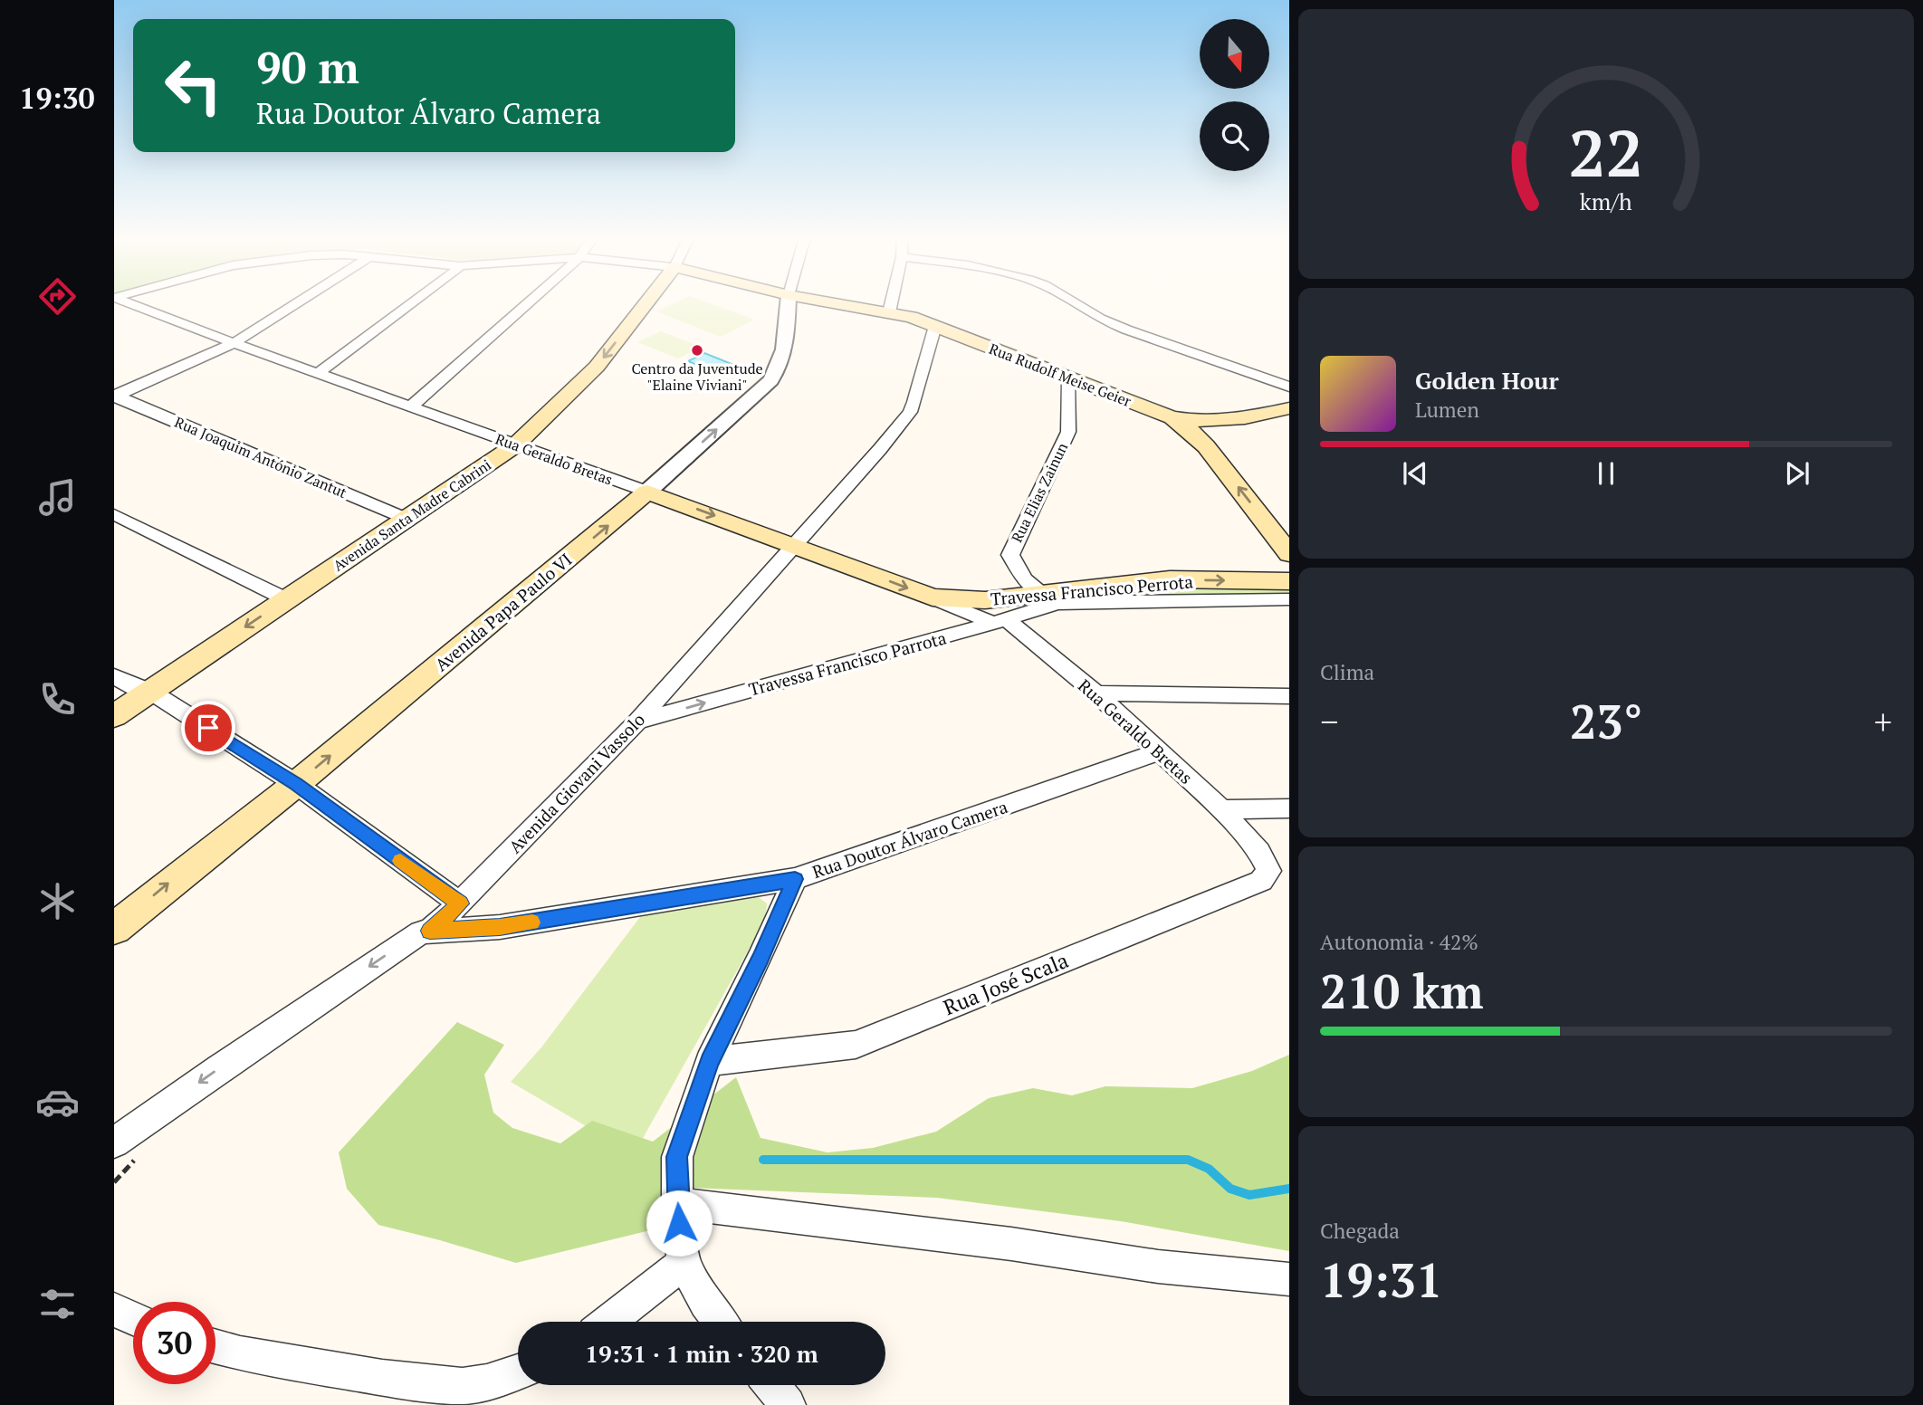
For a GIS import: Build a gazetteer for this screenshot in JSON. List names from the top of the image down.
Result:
{
  "streets": {
    "main road": [
      "Rua Rudolf Meise Geier",
      "Rua Geraldo Bretas",
      "Avenida Santa Madre Cabrini",
      "Travessa Francisco Perrota",
      "Avenida Papa Paulo VI"
    ],
    "street": [
      "Rua Joaquim António Zantut",
      "Rua Elias Zainun",
      "Travessa Francisco Parrota",
      "Avenida Giovani Vassolo",
      "Rua Doutor Álvaro Camera",
      "Rua José Scala"
    ]
  },
  "crossings": [
    ["Rua Rudolf Meise Geier", "Rua Elias Zainun"],
    ["Rua Rudolf Meise Geier", "Avenida Giovani Vassolo"],
    ["Rua Joaquim António Zantut", "Avenida Santa Madre Cabrini"],
    ["Rua Geraldo Bretas", "Avenida Santa Madre Cabrini"],
    ["Rua Geraldo Bretas", "Travessa Francisco Perrota"],
    ["Rua Geraldo Bretas", "Avenida Papa Paulo VI"],
    ["Rua Geraldo Bretas", "Travessa Francisco Parrota"],
    ["Rua Geraldo Bretas", "Avenida Giovani Vassolo"],
    ["Rua Geraldo Bretas", "Rua Doutor Álvaro Camera"],
    ["Rua Geraldo Bretas", "Rua José Scala"],
    ["Rua Elias Zainun", "Travessa Francisco Perrota"],
    ["Travessa Francisco Perrota", "Travessa Francisco Parrota"],
    ["Travessa Francisco Parrota", "Avenida Giovani Vassolo"],
    ["Avenida Giovani Vassolo", "Rua Doutor Álvaro Camera"]
  ],
  "one_way": ["Avenida Santa Madre Cabrini", "Avenida Papa Paulo VI", "Travessa Francisco Parrota"],
  "places": ["Centro da Juventude \"Elaine Viviani\""],
  "north": "bottom",
  "page": {
    "tabs": "19:30",
    "turn": ["90 m", "Rua Doutor Álvaro Camera"],
    "song": ["Golden Hour", "Lumen"],
    "tile": [
      "Clima",
      ["Autonomia · 42%", "210 km"],
      ["Chegada", "19:31"]
    ],
    "heat": ["−", "23°", "+"],
    "limit": "30",
    "trip": "19:31 · 1 min · 320 m",
    "gauge": ["22", "km/h"]
  }
}
